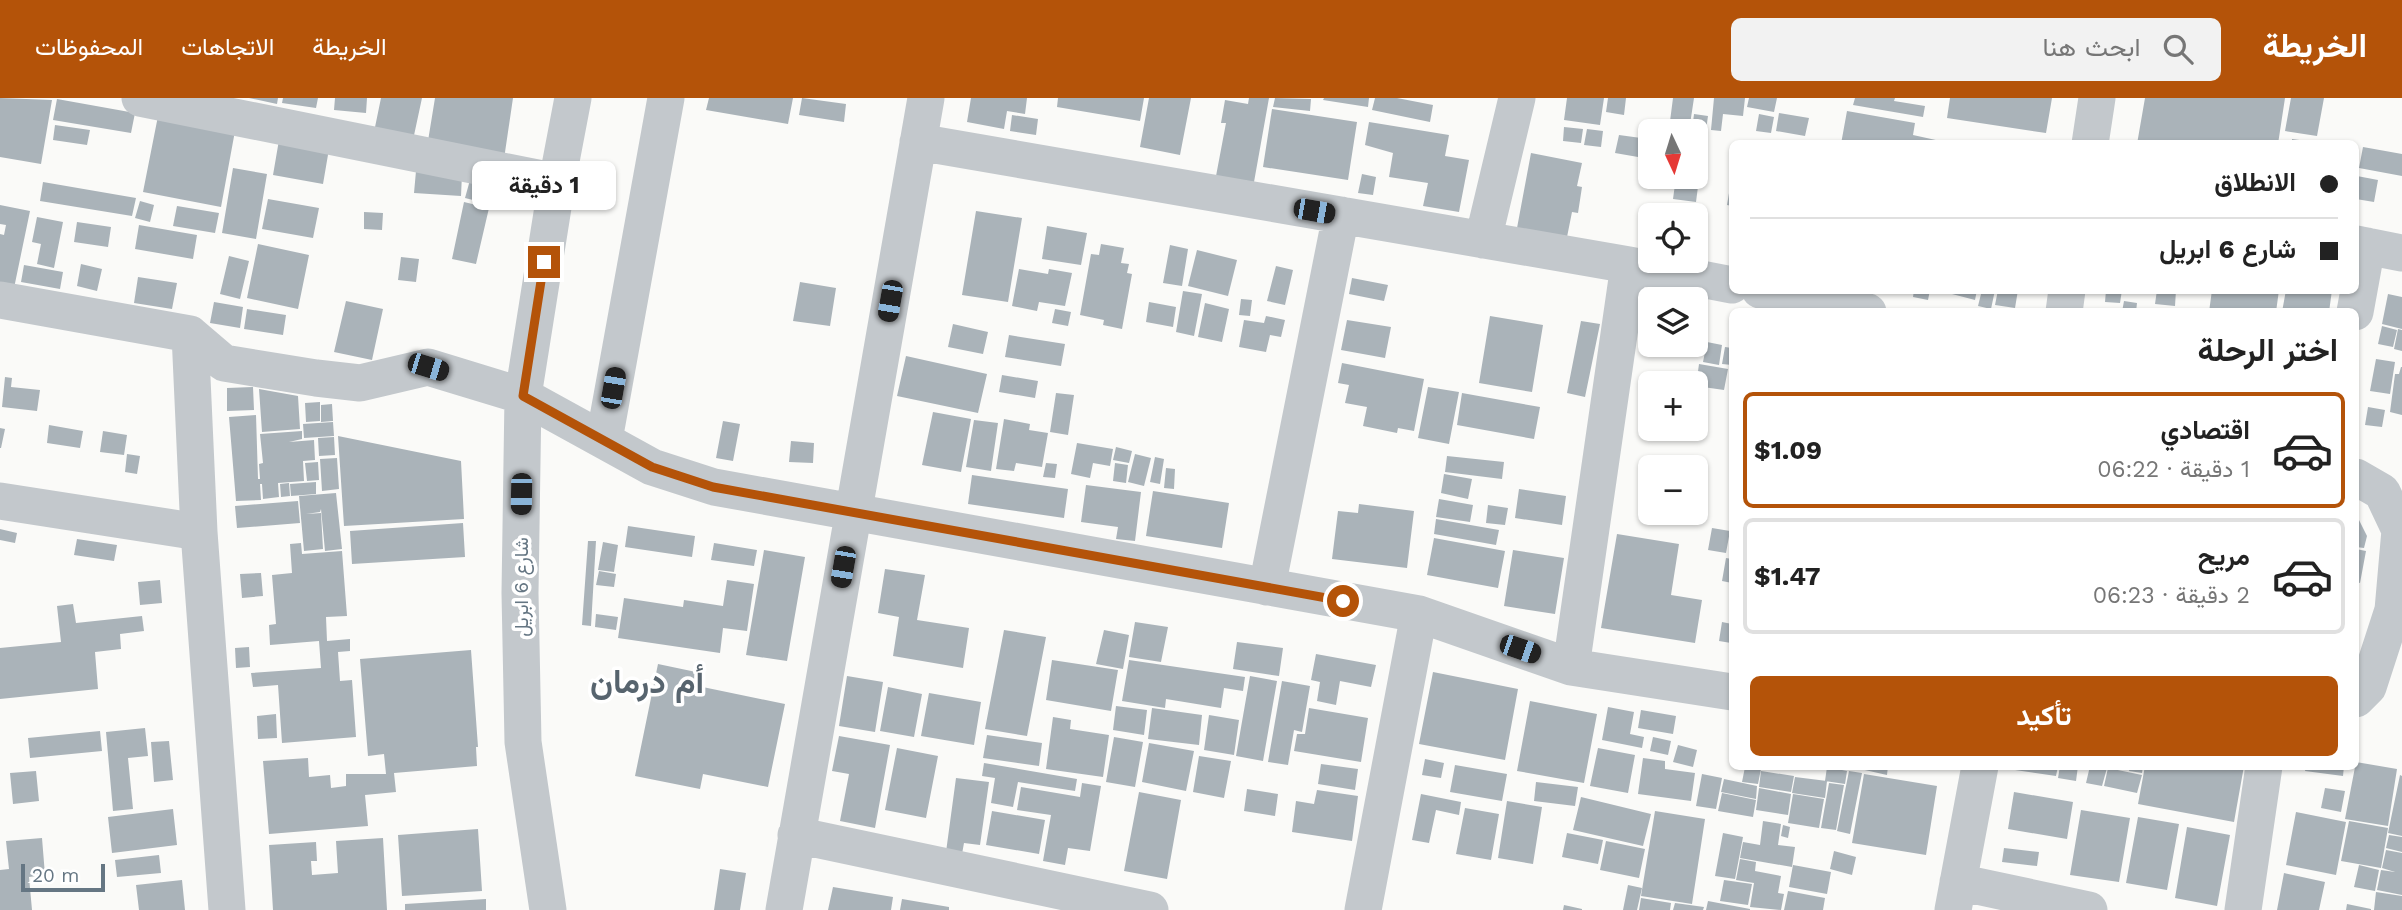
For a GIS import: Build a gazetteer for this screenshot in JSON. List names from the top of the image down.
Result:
{
  "streets": {
    "street": ["شارع 6 ابريل"]
  },
  "districts": ["أم درمان"],
  "scale_bar": "20 m",
  "north": "bottom",
  "page": {
    "header": "الخريطة",
    "search": "ابحث هنا",
    "nav": ["الخريطة", "الاتجاهات", "المحفوظات"],
    "map_buttons": ["+", "−"],
    "banner": ["الانطلاق", "شارع 6 ابريل"],
    "bubble": "1 دقيقة",
    "heading": "اختر الرحلة",
    "list": [
      {
        "name": "اقتصادي",
        "note": "1 دقيقة · 06:22",
        "value": "$1.09"
      },
      {
        "name": "مريح",
        "note": "2 دقيقة · 06:23",
        "value": "$1.47"
      }
    ],
    "buttons": "تأكيد",
    "scale": "20 m"
  }
}
